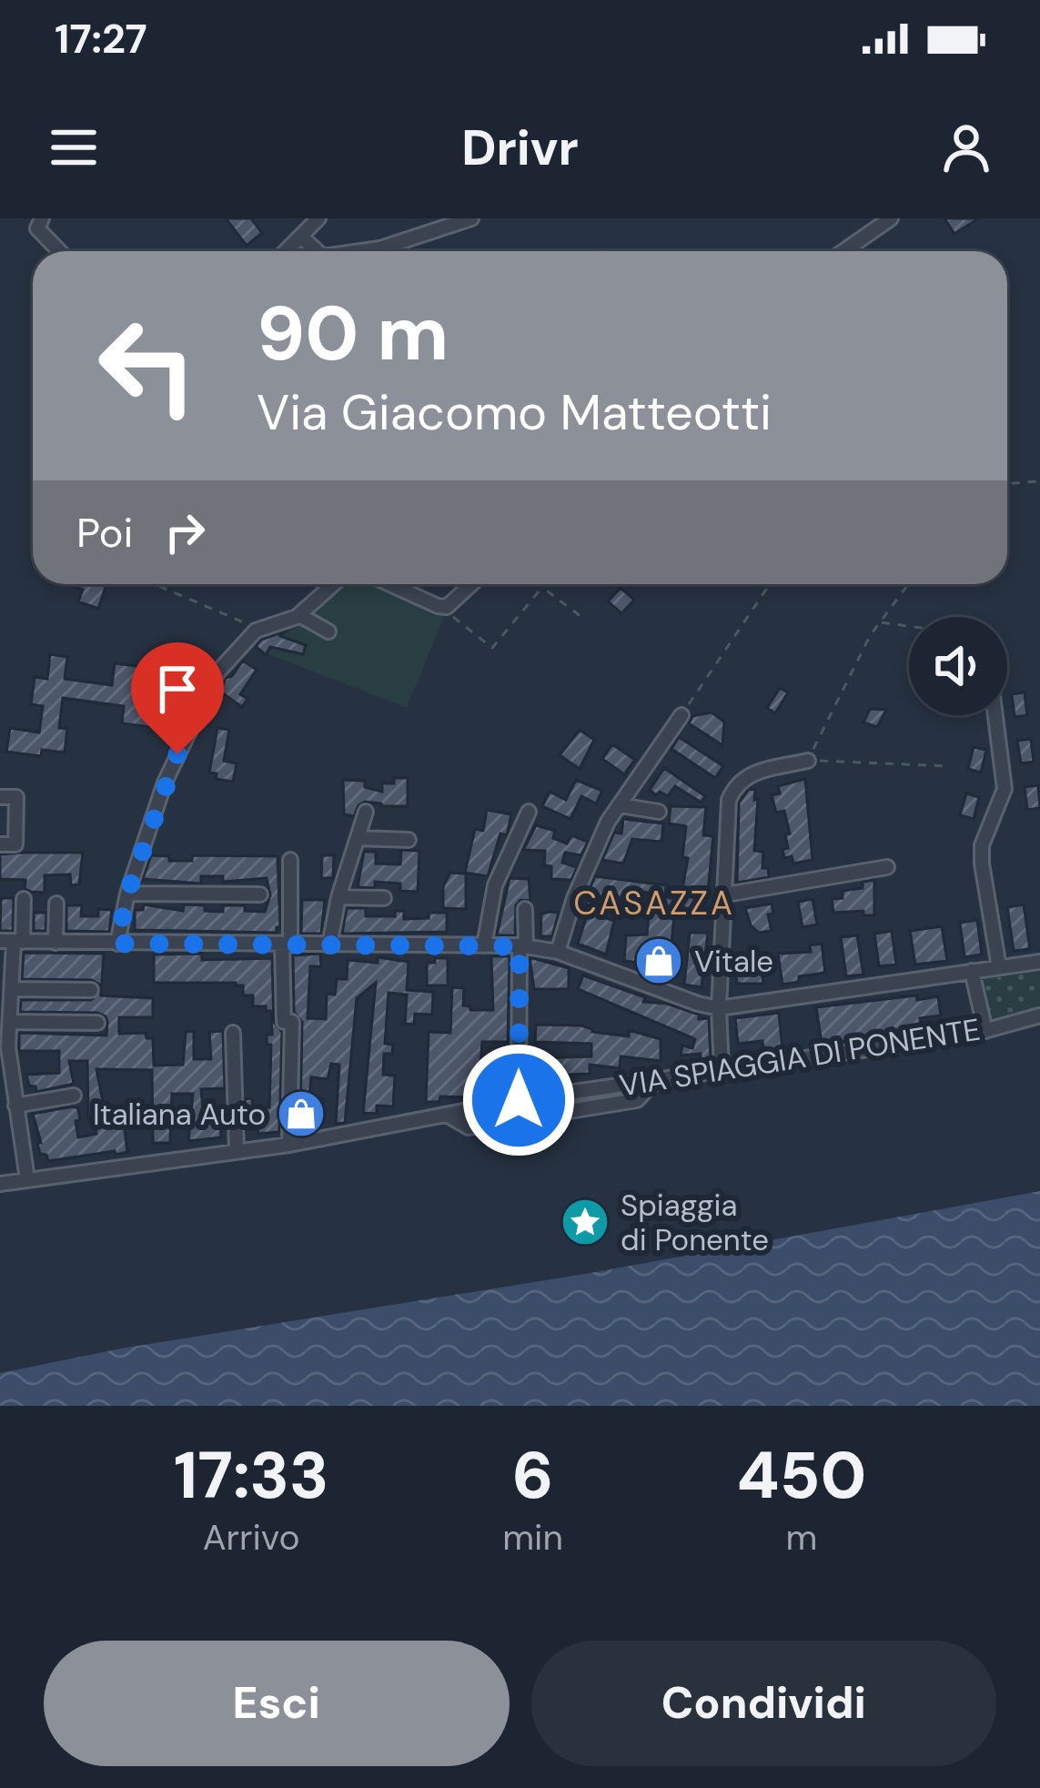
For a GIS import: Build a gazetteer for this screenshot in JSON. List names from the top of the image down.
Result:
{
  "streets": {
    "street": ["VIA SPIAGGIA DI PONENTE"]
  },
  "districts": ["CASAZZA"],
  "places": {
    "shop": ["Vitale", "Italiana Auto"],
    "place": ["Spiaggia di Ponente"]
  },
  "page": {
    "status": "17:27",
    "header": "Drivr",
    "turn": ["90 m", "Via Giacomo Matteotti"],
    "then": "Poi",
    "eta": [
      "17:33",
      "Arrivo",
      "6",
      "min",
      "450",
      "m"
    ],
    "buttons": ["Esci", "Condividi"]
  }
}
